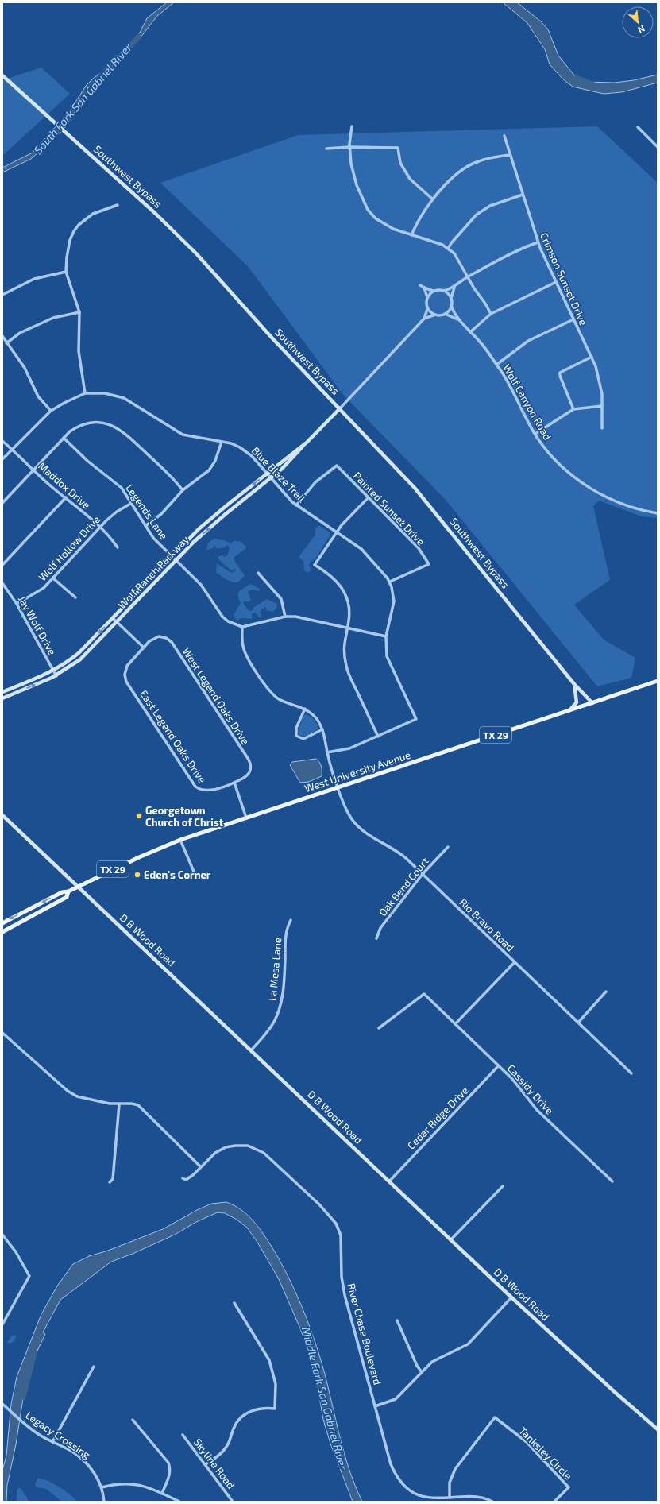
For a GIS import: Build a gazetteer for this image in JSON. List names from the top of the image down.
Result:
{
  "streets": {
    "main road": ["TX 29", "West University Avenue"],
    "street": [
      "Southwest Bypass",
      "Crimson Sunset Drive",
      "Wolf Canyon Road",
      "Blue Blaze Trail",
      "Maddox Drive",
      "Painted Sunset Drive",
      "Legends Lane",
      "Wolf Hollow Drive",
      "Wolf Ranch Parkway",
      "Jay Wolf Drive",
      "West Legend Oaks Drive",
      "East Legend Oaks Drive",
      "Oak Bend Court",
      "Rio Bravo Road",
      "D B Wood Road",
      "La Mesa Lane",
      "Cassidy Drive",
      "Cedar Ridge Drive",
      "River Chase Boulevard",
      "Legacy Crossing",
      "Tanksley Circle",
      "Skyline Road"
    ]
  },
  "crossings": [
    ["Southwest Bypass", "Wolf Ranch Parkway"],
    ["Southwest Bypass", "West University Avenue"],
    ["Wolf Canyon Road", "Wolf Ranch Parkway"],
    ["Blue Blaze Trail", "Maddox Drive"],
    ["Blue Blaze Trail", "Painted Sunset Drive"],
    ["Blue Blaze Trail", "Wolf Ranch Parkway"],
    ["Maddox Drive", "Wolf Hollow Drive"],
    ["Legends Lane", "Wolf Hollow Drive"],
    ["Legends Lane", "Wolf Ranch Parkway"],
    ["Wolf Hollow Drive", "Jay Wolf Drive"],
    ["Wolf Ranch Parkway", "Jay Wolf Drive"],
    ["West Legend Oaks Drive", "East Legend Oaks Drive"],
    ["West University Avenue", "Rio Bravo Road"],
    ["West University Avenue", "D B Wood Road"],
    ["Oak Bend Court", "Rio Bravo Road"],
    ["D B Wood Road", "La Mesa Lane"],
    ["D B Wood Road", "Cedar Ridge Drive"],
    ["Cassidy Drive", "Cedar Ridge Drive"],
    ["River Chase Boulevard", "Tanksley Circle"]
  ],
  "water": ["South Fork San Gabriel River", "Middle Fork San Gabriel River"],
  "places": ["Georgetown Church of Christ", "Eden's Corner"],
  "north": "bottom right"
}
